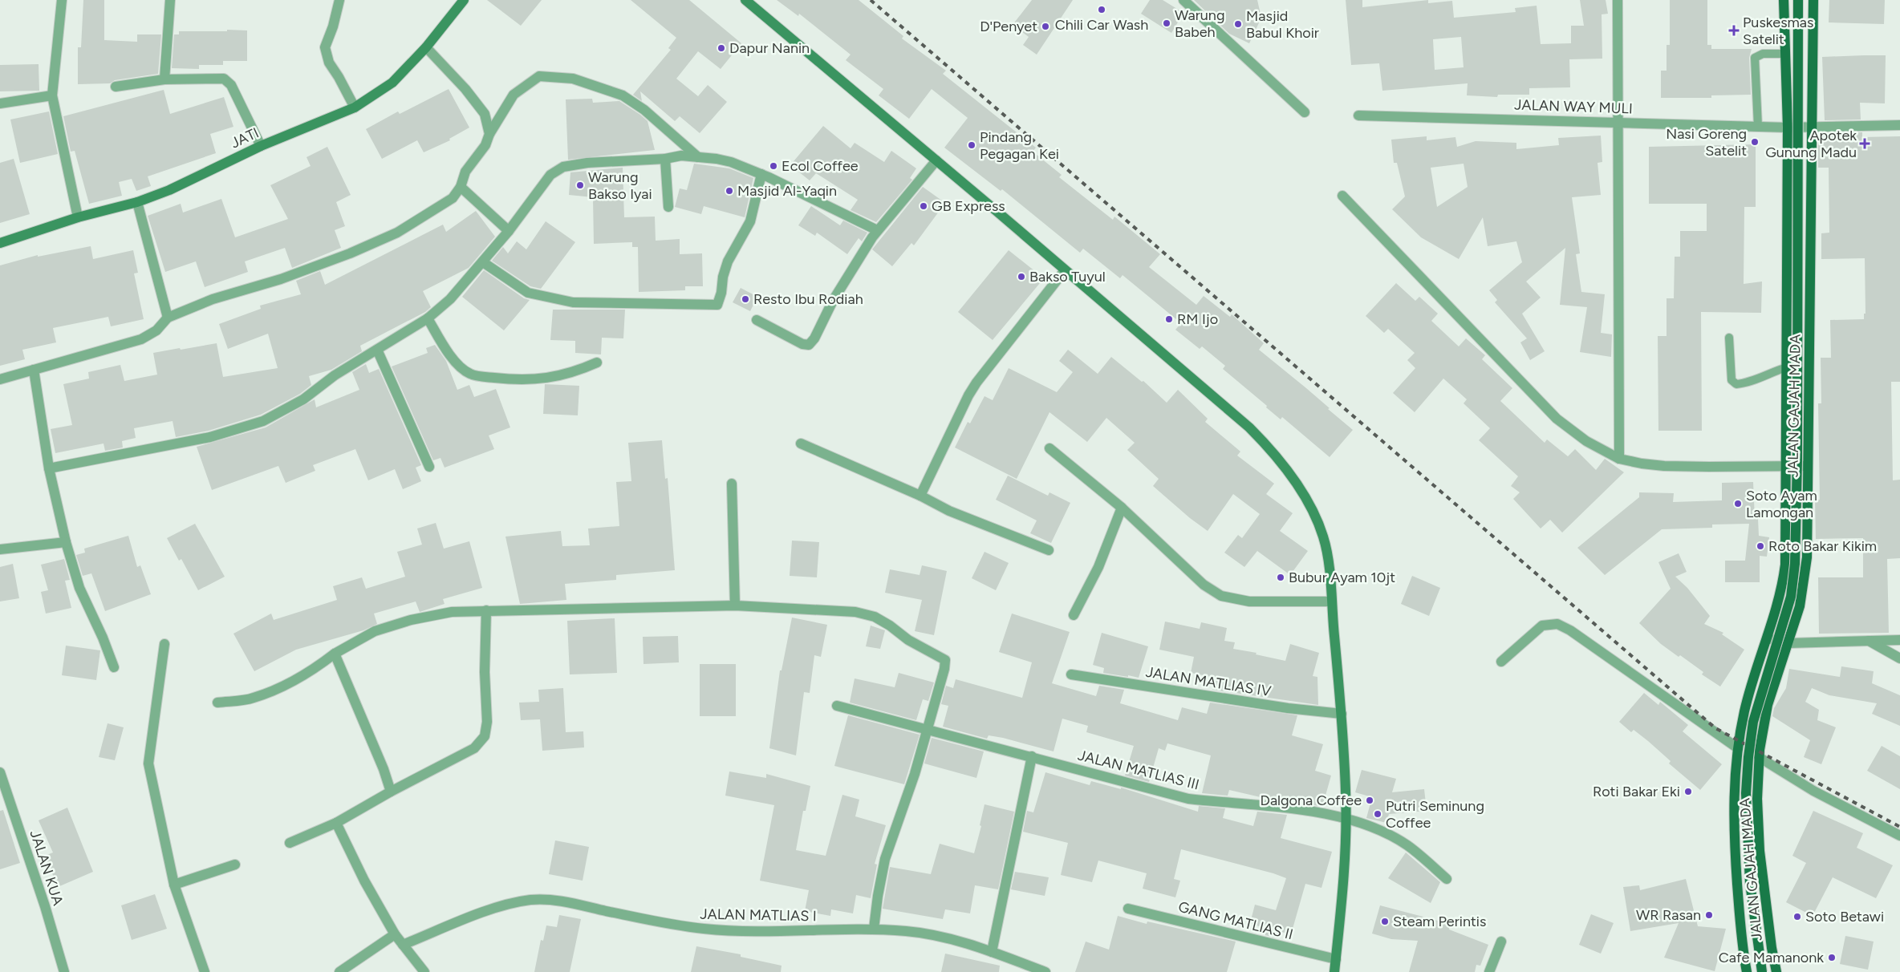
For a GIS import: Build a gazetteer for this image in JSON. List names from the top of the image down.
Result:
{
  "streets": {
    "main road": ["JALAN GAJAH MADA"],
    "street": [
      "JALAN WAY MULI",
      "JATI",
      "JALAN MATLIAS IV",
      "JALAN MATLIAS III",
      "JALAN KUA",
      "JALAN MATLIAS I",
      "GANG MATLIAS II"
    ]
  },
  "crossings": [
    ["JALAN WAY MULI", "JALAN GAJAH MADA"]
  ],
  "places": {
    "other": [
      "Chili Car Wash",
      "Warung Babeh",
      "Masjid Babul Khoir",
      "D'Penyet",
      "Dapur Nanin",
      "Nasi Goreng Satelit",
      "Pindang Pegagan Kei",
      "Ecol Coffee",
      "Warung Bakso Iyai",
      "Masjid Al-Yaqin",
      "GB Express",
      "Bakso Tuyul",
      "Resto Ibu Rodiah",
      "RM Ijo",
      "Soto Ayam Lamongan",
      "Roto Bakar Kikim",
      "Bubur Ayam 10jt",
      "Roti Bakar Eki",
      "Dalgona Coffee",
      "Putri Seminung Coffee",
      "WR Rasan",
      "Soto Betawi",
      "Steam Perintis",
      "Cafe Mamanonk"
    ],
    "health": ["Puskesmas Satelit", "Apotek Gunung Madu"]
  }
}
